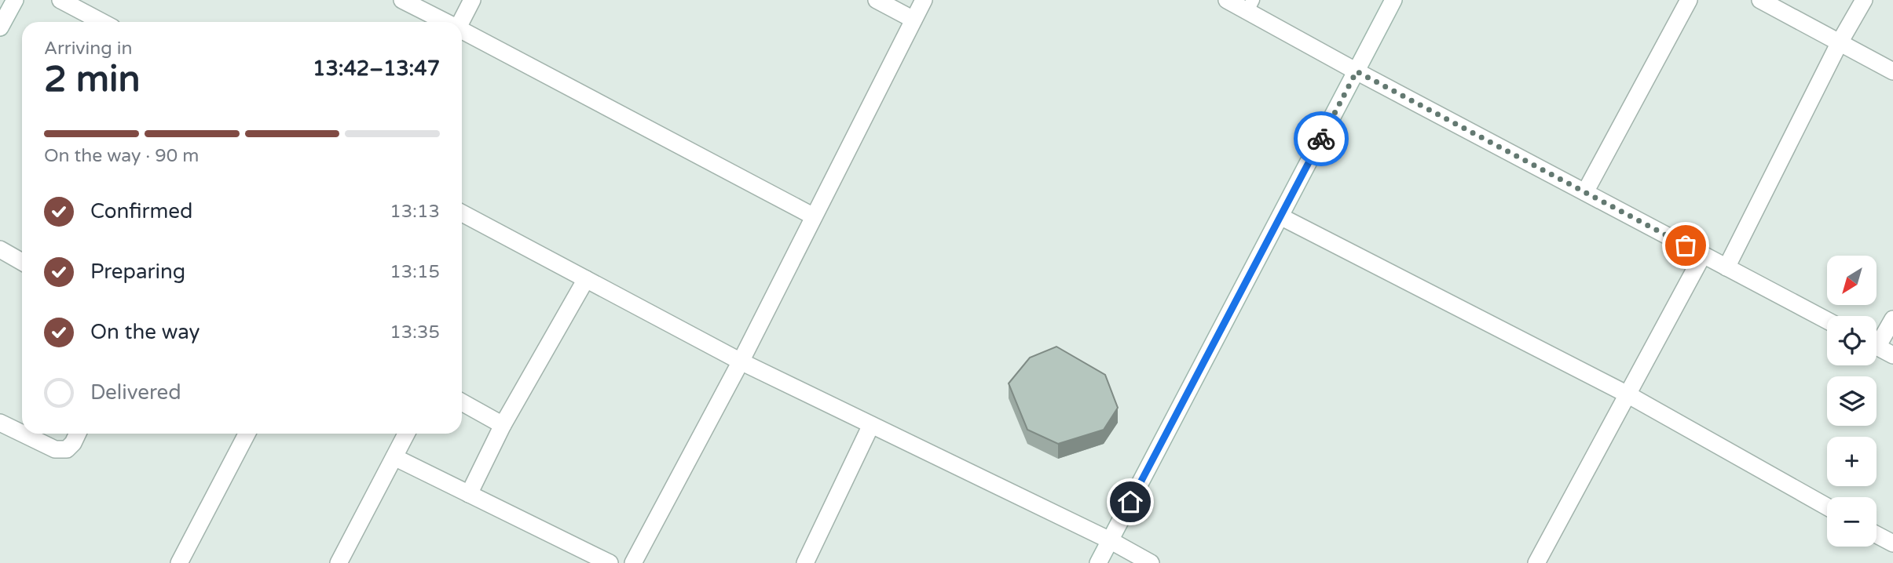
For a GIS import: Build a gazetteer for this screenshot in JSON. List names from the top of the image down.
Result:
{
  "north": "bottom left",
  "page": {
    "heading": ["2 min", "Arriving in", "13:42–13:47"],
    "bar": "On the way · 90 m",
    "list": [
      ["Confirmed", "13:13"],
      ["Preparing", "13:15"],
      ["On the way", "13:35"],
      "Delivered"
    ],
    "map_buttons": ["+", "−"]
  }
}
